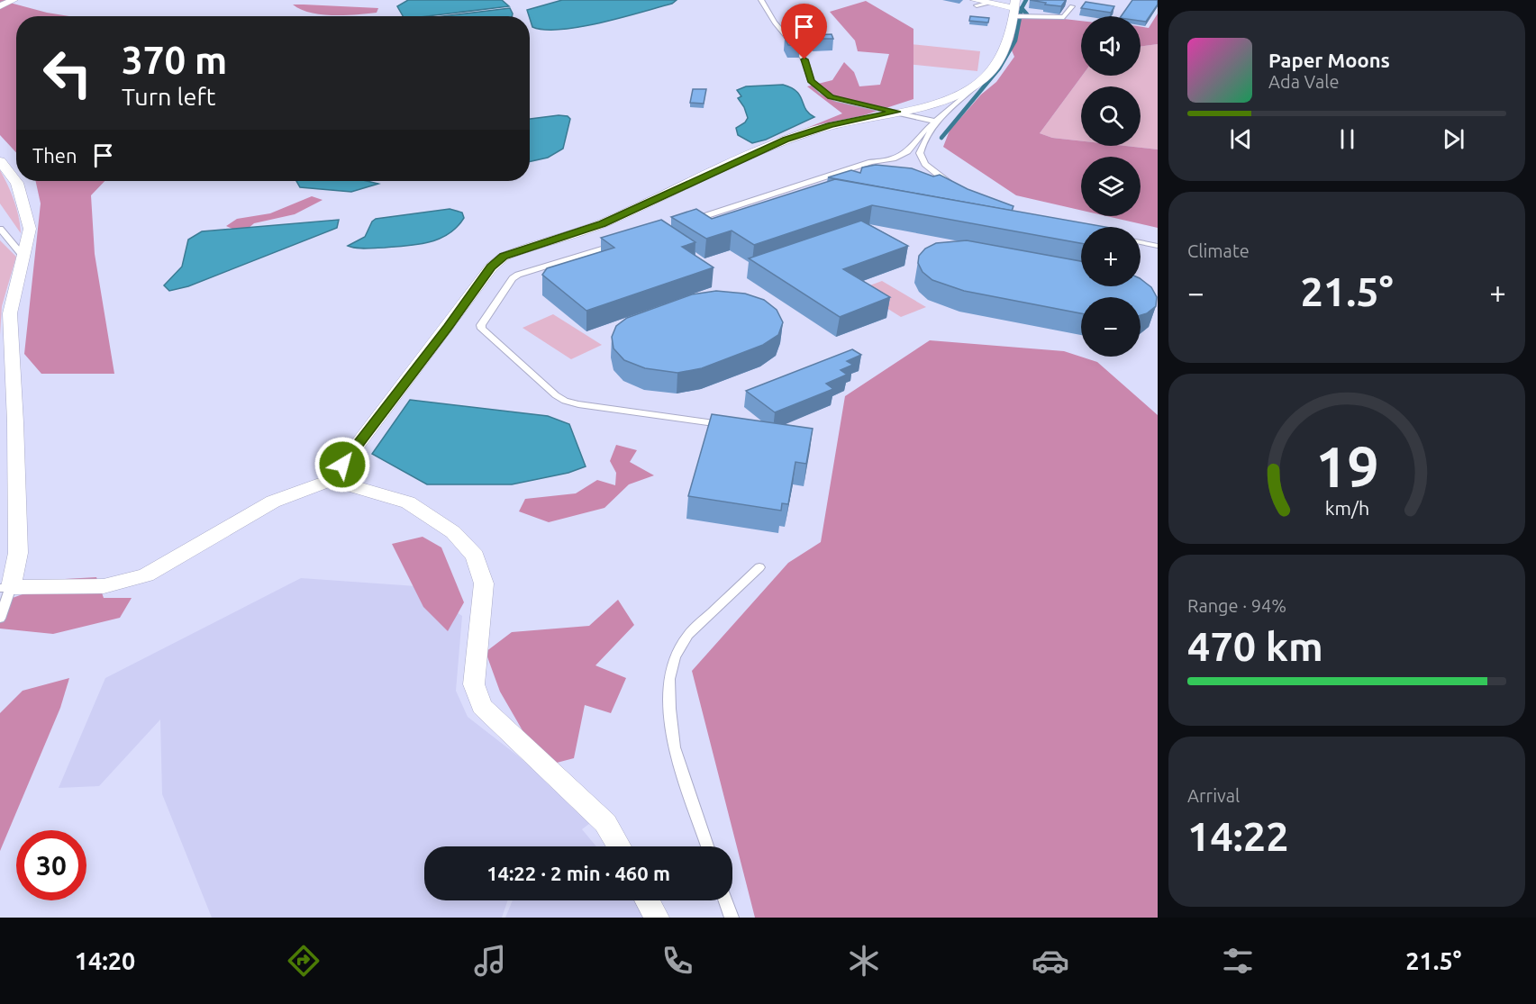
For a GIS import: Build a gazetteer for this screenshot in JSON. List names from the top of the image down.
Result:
{
  "page": {
    "map_buttons": ["+", "−"],
    "turn": ["370 m", "Turn left"],
    "song": ["Paper Moons", "Ada Vale"],
    "then": "Then",
    "tile": [
      "Climate",
      ["Range · 94%", "470 km"],
      ["Arrival", "14:22"]
    ],
    "heat": ["−", "21.5°", "+"],
    "limit": "30",
    "trip": "14:22 · 2 min · 460 m",
    "tabs": ["14:20", "21.5°"],
    "gauge": ["19", "km/h"]
  }
}
